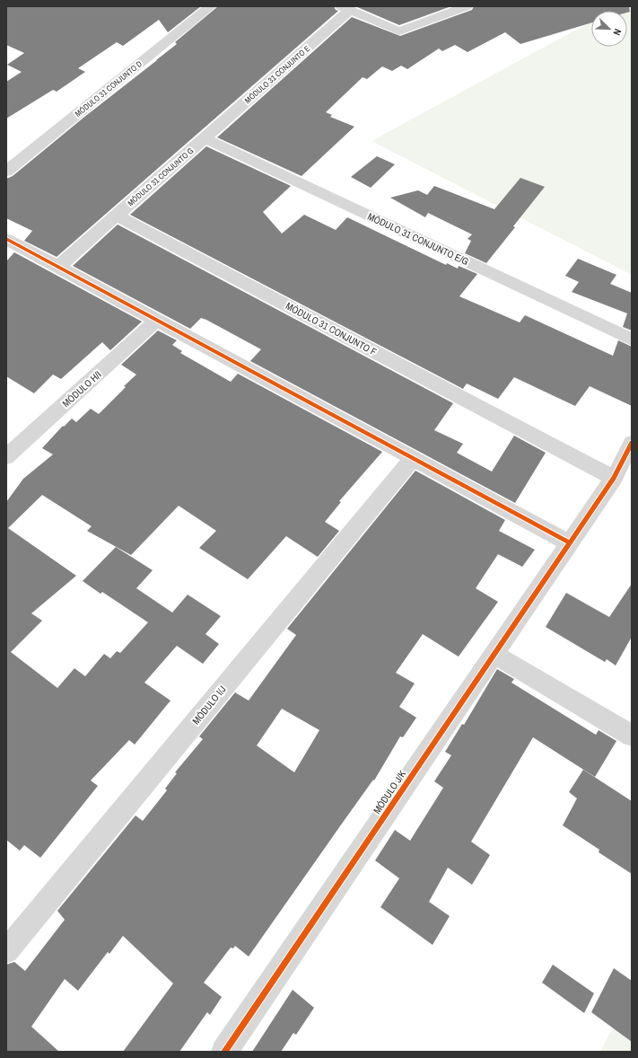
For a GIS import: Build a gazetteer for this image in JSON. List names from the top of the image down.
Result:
{
  "streets": {
    "street": [
      "MÓDULO 31 CONJUNTO E",
      "MÓDULO 31 CONJUNTO D",
      "MÓDULO 31 CONJUNTO G",
      "MÓDULO 31 CONJUNTO E/G",
      "MÓDULO 31 CONJUNTO F",
      "MÓDULO H/I",
      "MÓDULO I/J",
      "MÓDULO J/K"
    ]
  },
  "crossings": [
    ["MÓDULO 31 CONJUNTO E", "MÓDULO 31 CONJUNTO G"],
    ["MÓDULO 31 CONJUNTO E", "MÓDULO 31 CONJUNTO E/G"],
    ["MÓDULO 31 CONJUNTO G", "MÓDULO 31 CONJUNTO E/G"],
    ["MÓDULO 31 CONJUNTO G", "MÓDULO 31 CONJUNTO F"],
    ["MÓDULO 31 CONJUNTO F", "MÓDULO J/K"]
  ],
  "north": "bottom right"
}
